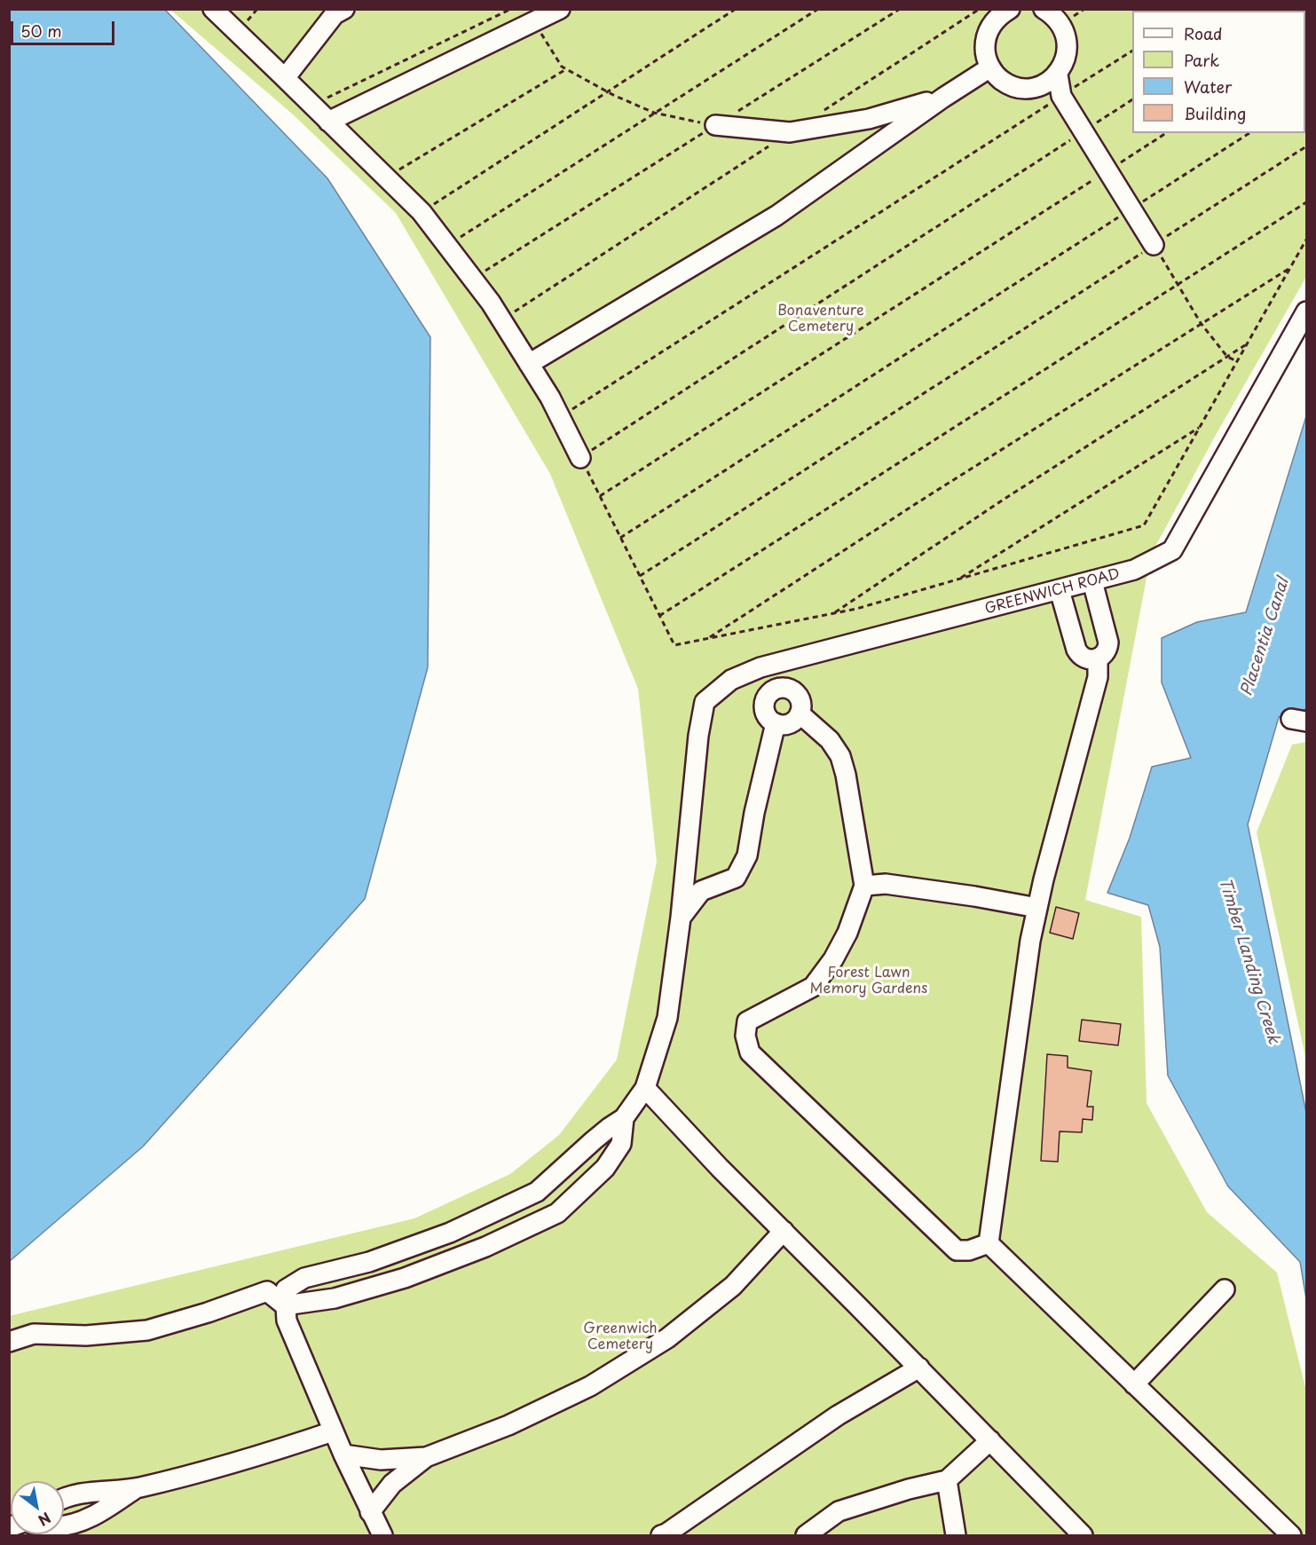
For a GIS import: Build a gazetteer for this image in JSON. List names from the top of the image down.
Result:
{
  "streets": {
    "street": ["GREENWICH ROAD"]
  },
  "water": ["Placentia Canal", "Timber Landing Creek"],
  "parks": ["Bonaventure Cemetery", "Forest Lawn Memory Gardens", "Greenwich Cemetery"],
  "legend": [
    "Road",
    "Park",
    "Water",
    "Building"
  ],
  "scale_bar": "50 m",
  "north": "bottom right"
}
